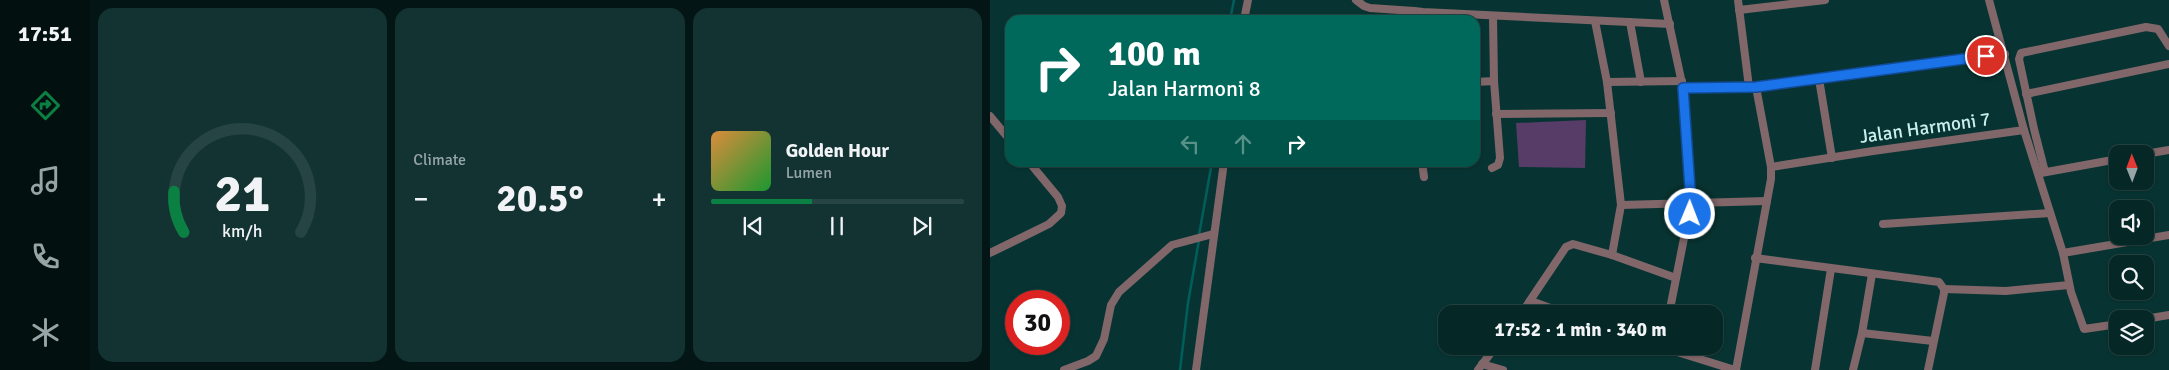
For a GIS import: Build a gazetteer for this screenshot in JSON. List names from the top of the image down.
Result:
{
  "streets": {
    "street": ["Jalan Harmoni 7"]
  },
  "north": "top",
  "page": {
    "tabs": "17:51",
    "tile": "Climate",
    "turn": ["100 m", "Jalan Harmoni 8"],
    "song": ["Golden Hour", "Lumen"],
    "heat": ["−", "20.5°", "+"],
    "limit": "30",
    "trip": "17:52 · 1 min · 340 m",
    "gauge": ["21", "km/h"]
  }
}
